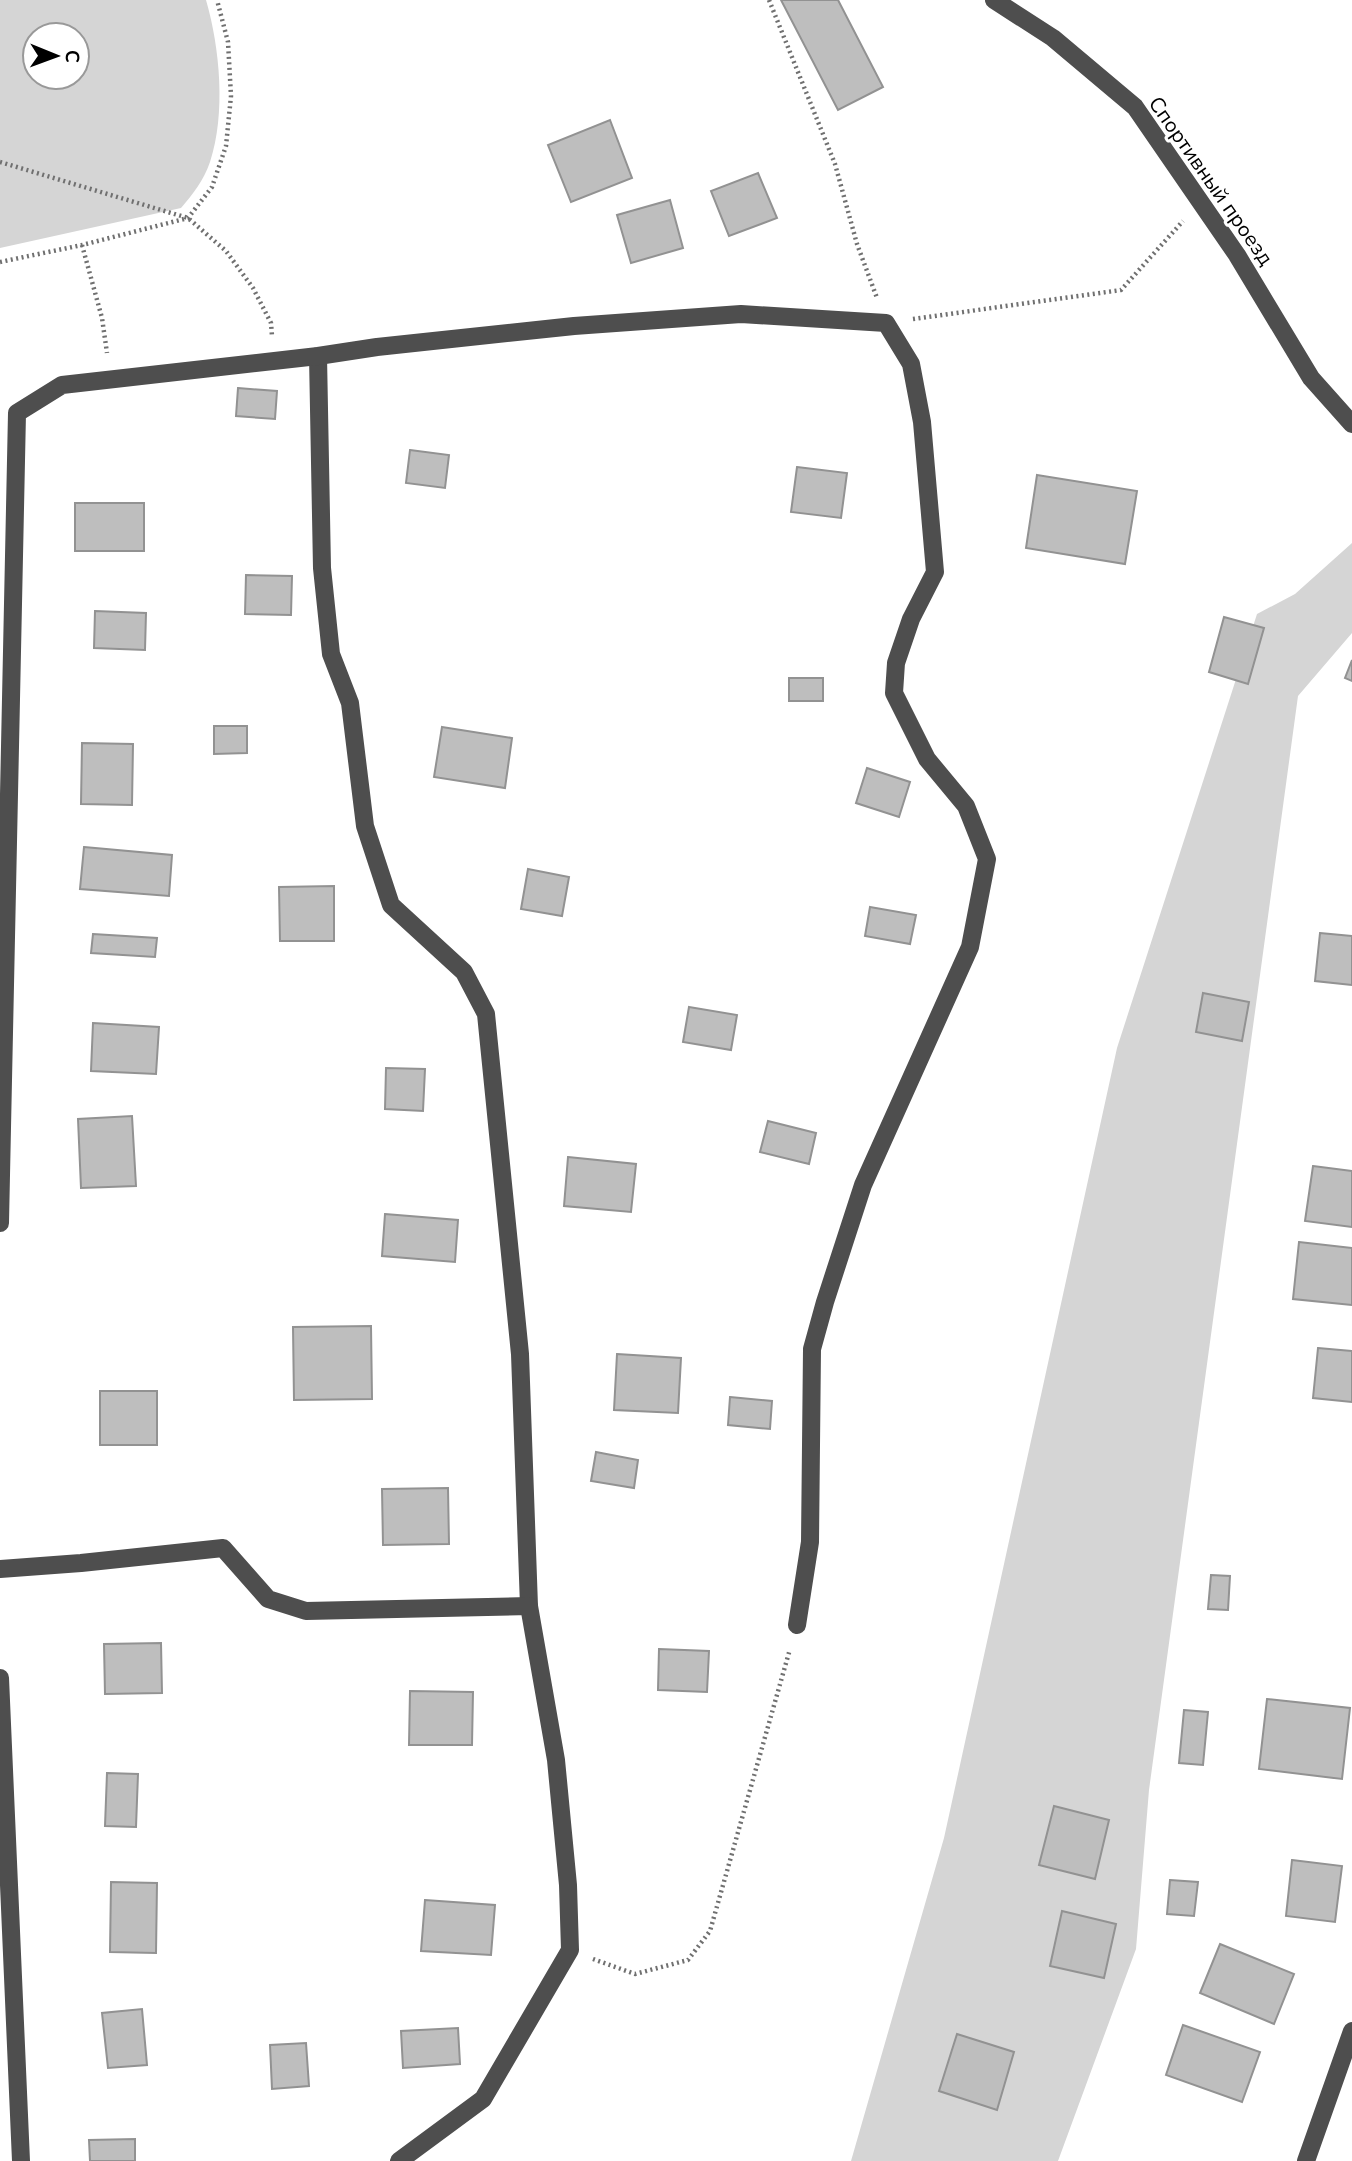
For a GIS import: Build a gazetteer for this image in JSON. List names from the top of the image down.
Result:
{
  "streets": {
    "street": ["Спортивный проезд"]
  },
  "north": "right"
}
